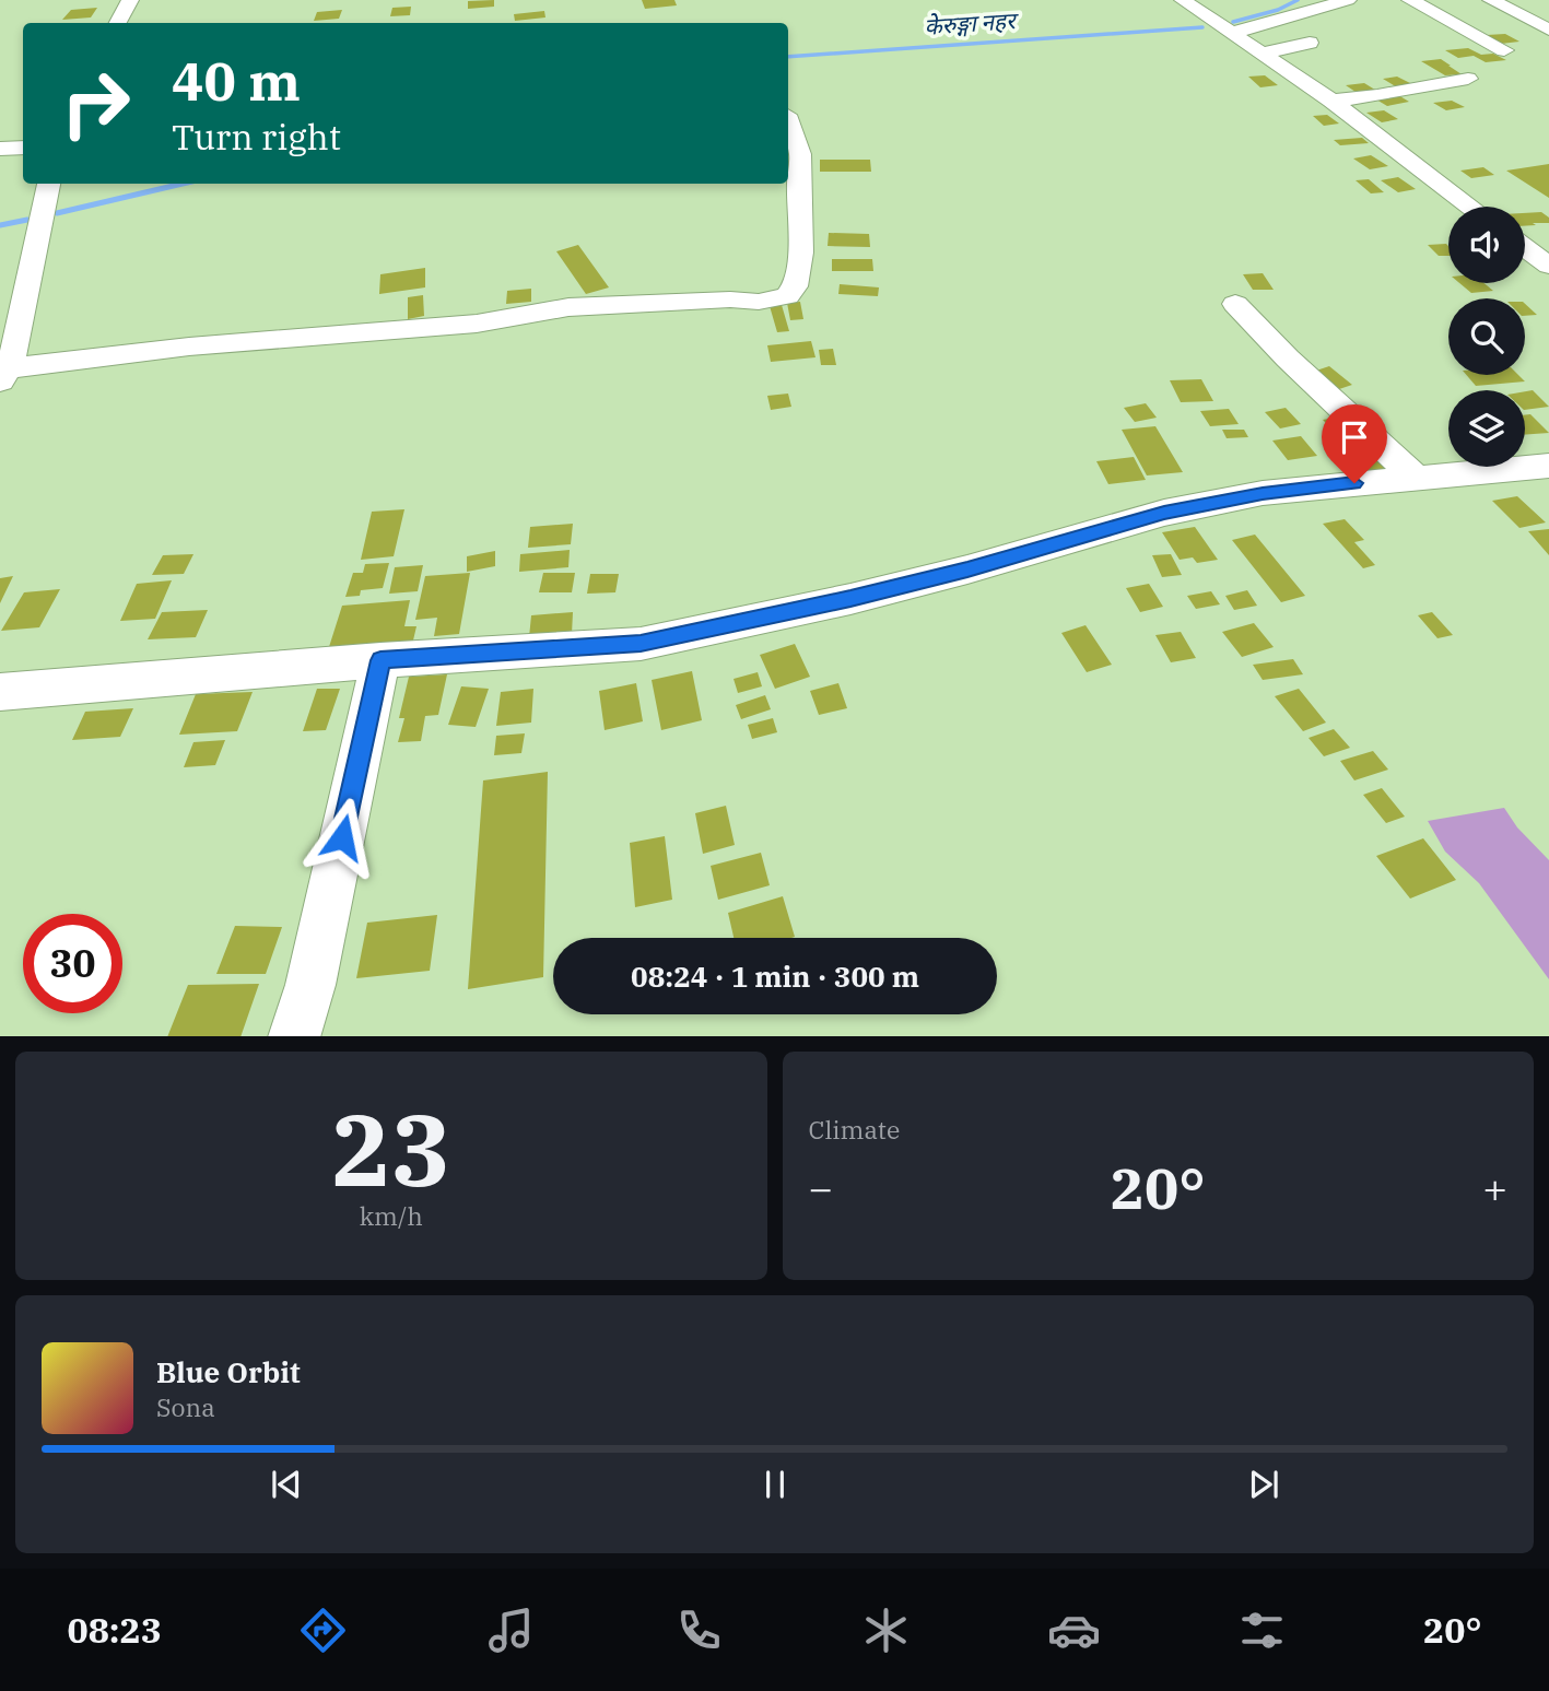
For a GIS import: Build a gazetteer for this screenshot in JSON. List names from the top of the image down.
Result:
{
  "water": ["केेरुङ्गा नहर"],
  "page": {
    "turn": ["40 m", "Turn right"],
    "limit": "30",
    "trip": "08:24 · 1 min · 300 m",
    "tile": [
      ["23", "km/h"],
      "Climate"
    ],
    "heat": ["−", "20°", "+"],
    "song": ["Blue Orbit", "Sona"],
    "tabs": ["08:23", "20°"]
  }
}
